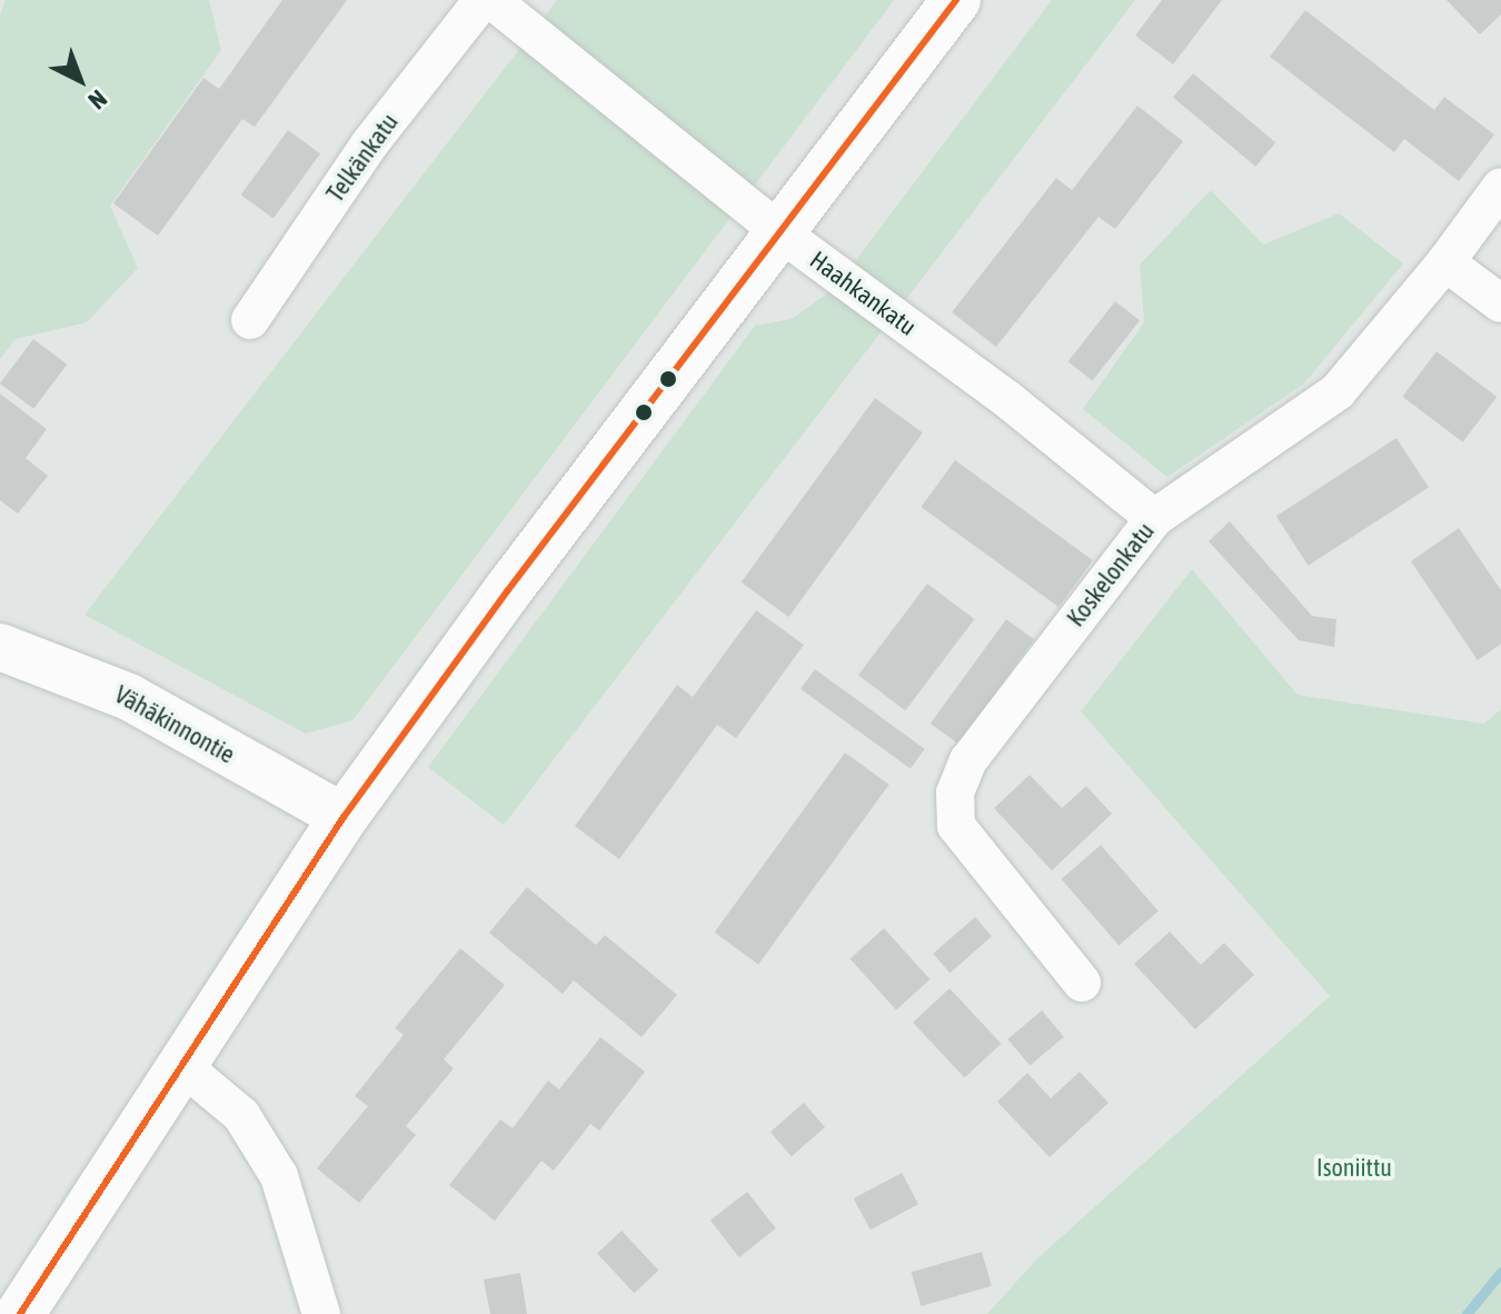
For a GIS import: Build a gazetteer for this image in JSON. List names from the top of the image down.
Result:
{
  "streets": {
    "street": [
      "Telkänkatu",
      "Haahkankatu",
      "Koskelonkatu",
      "Vähäkinnontie"
    ]
  },
  "crossings": [
    ["Haahkankatu", "Koskelonkatu"]
  ],
  "parks": ["Isoniittu"],
  "north": "bottom right"
}
